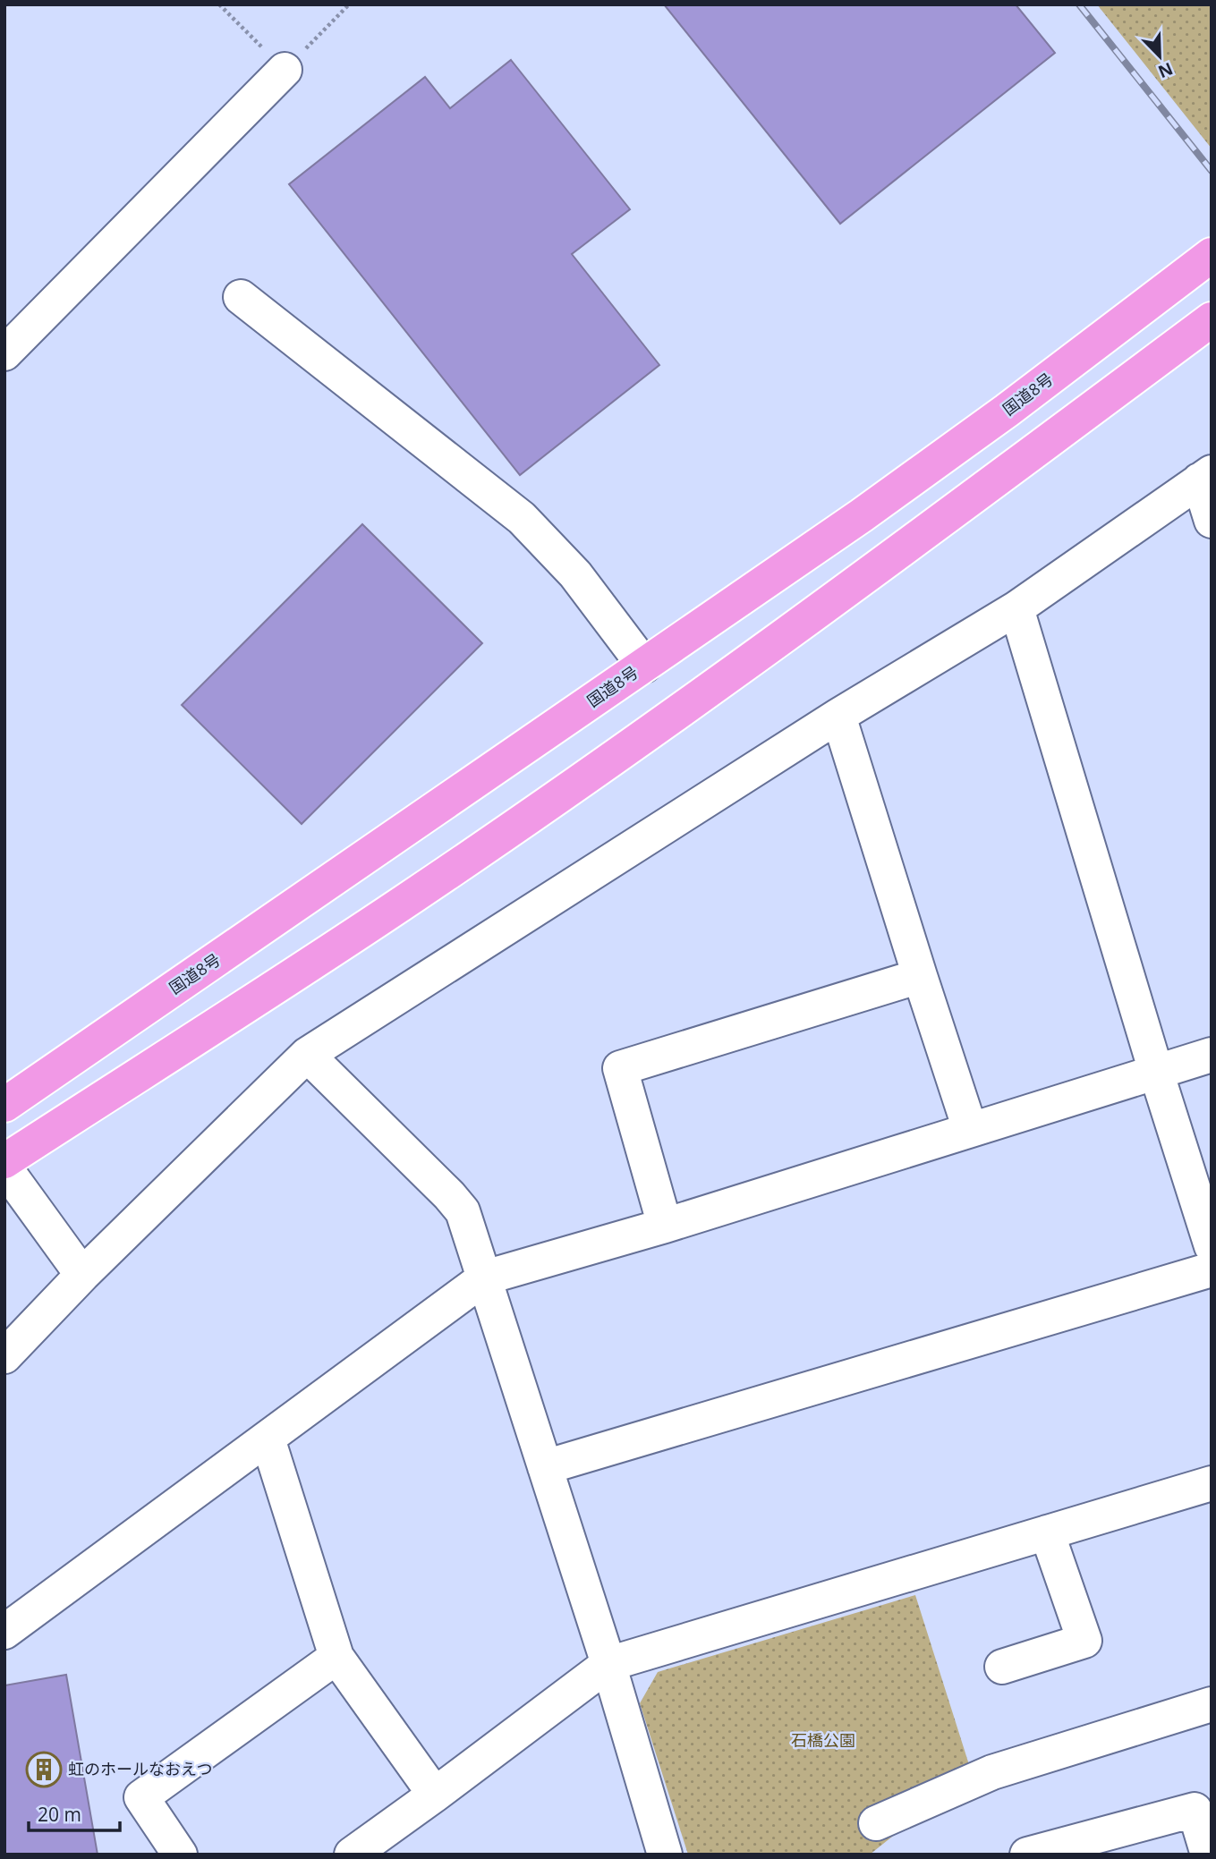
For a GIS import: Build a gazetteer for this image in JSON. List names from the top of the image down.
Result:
{
  "streets": {
    "highway": ["国道8号"]
  },
  "parks": ["石橋公園"],
  "places": {
    "building": ["虹のホールなおえつ"]
  },
  "scale_bar": "20 m",
  "north": "bottom right"
}
